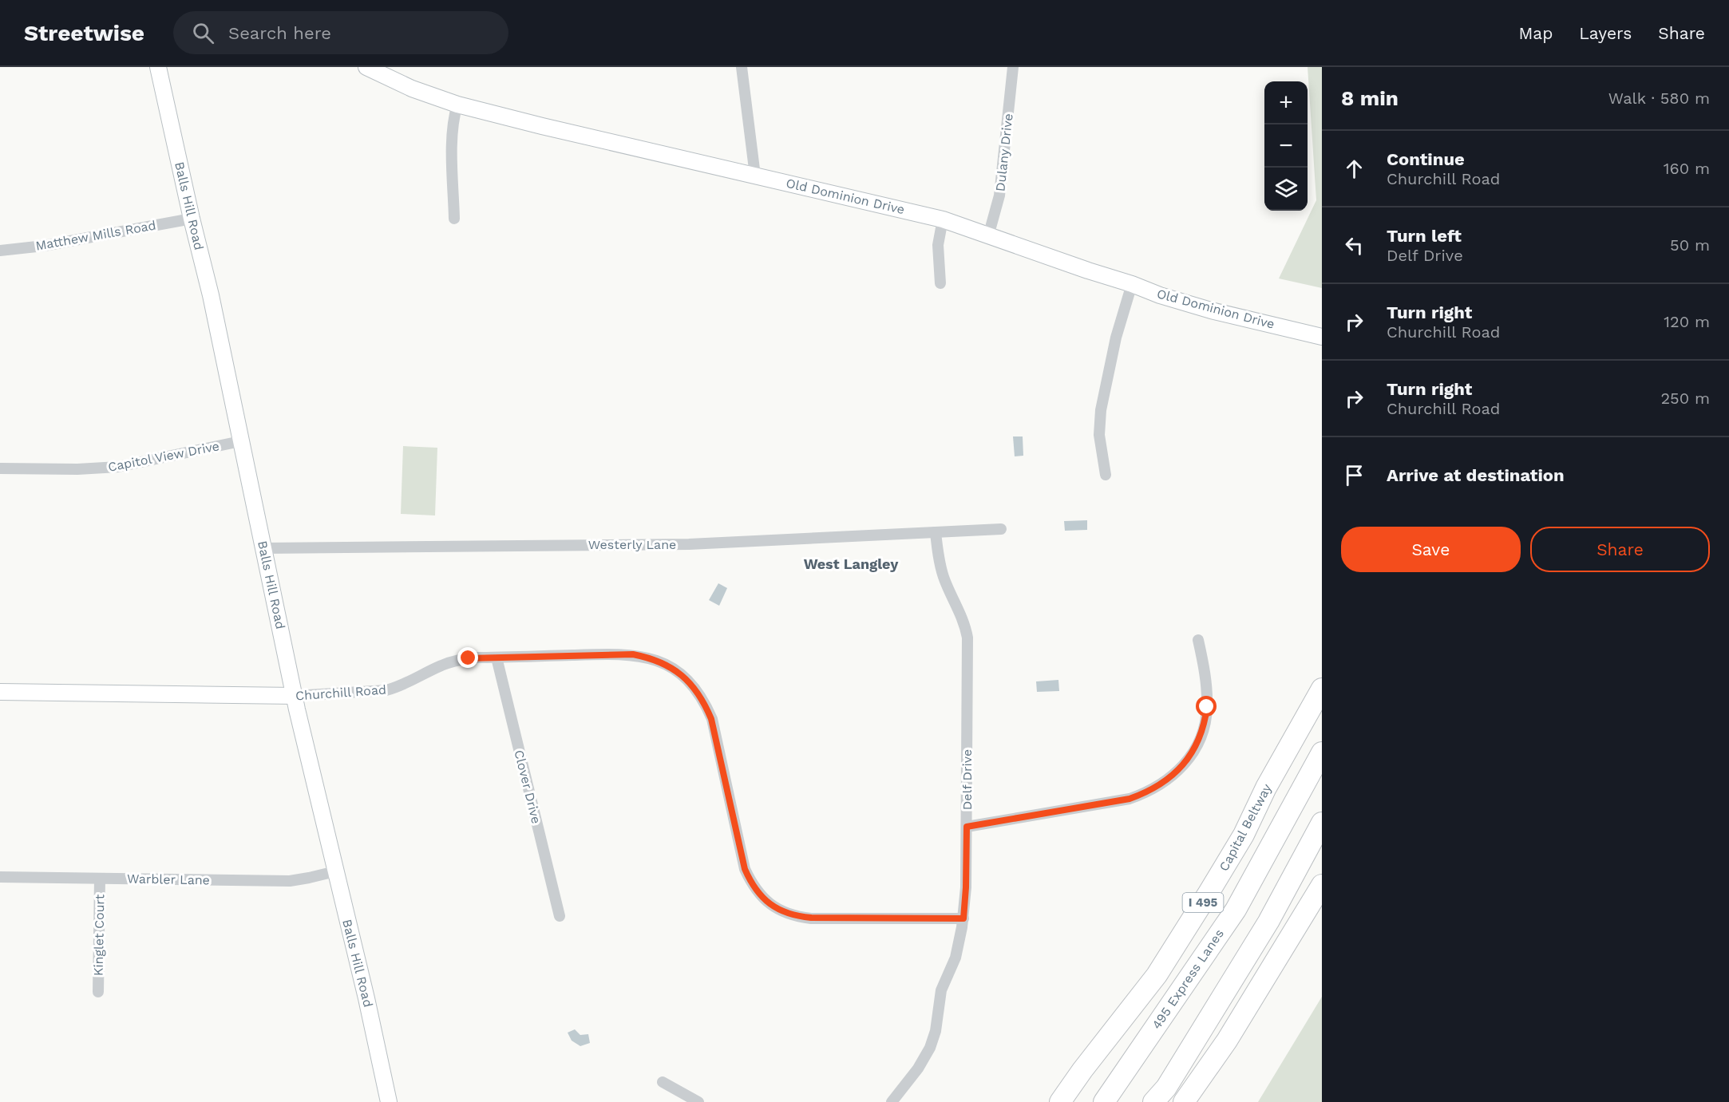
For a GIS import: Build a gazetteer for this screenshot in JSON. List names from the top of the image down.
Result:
{
  "streets": {
    "highway": ["Capital Beltway", "I 495", "495 Express Lanes"],
    "street": [
      "Dulany Drive",
      "Old Dominion Drive",
      "Balls Hill Road",
      "Matthew Mills Road",
      "Capitol View Drive",
      "Westerly Lane",
      "Churchill Road",
      "Delf Drive",
      "Clover Drive",
      "Warbler Lane",
      "Kinglet Court"
    ]
  },
  "crossings": [
    ["Dulany Drive", "Old Dominion Drive"],
    ["Balls Hill Road", "Matthew Mills Road"],
    ["Balls Hill Road", "Capitol View Drive"],
    ["Balls Hill Road", "Westerly Lane"],
    ["Balls Hill Road", "Churchill Road"],
    ["Balls Hill Road", "Warbler Lane"],
    ["Westerly Lane", "Delf Drive"],
    ["Churchill Road", "Delf Drive"],
    ["Churchill Road", "Clover Drive"],
    ["Warbler Lane", "Kinglet Court"]
  ],
  "districts": ["West Langley"],
  "page": {
    "header": "Streetwise",
    "search": "Search here",
    "nav": ["Map", "Layers", "Share"],
    "heading": ["8 min", "Walk · 580 m"],
    "map_buttons": ["+", "−"],
    "list": [
      ["Continue", "Churchill Road", "160 m"],
      ["Turn left", "Delf Drive", "50 m"],
      ["Turn right", "Churchill Road", "120 m"],
      ["Turn right", "Churchill Road", "250 m"],
      "Arrive at destination"
    ],
    "buttons": ["Save", "Share"]
  }
}
